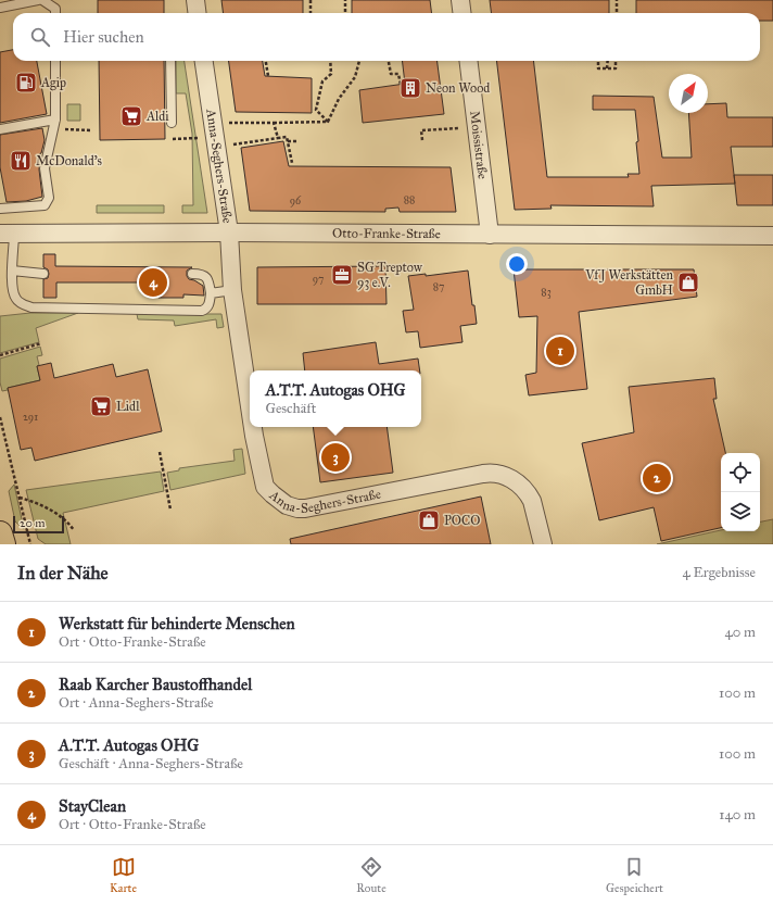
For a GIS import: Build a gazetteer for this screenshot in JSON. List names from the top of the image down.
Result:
{
  "streets": {
    "street": ["Moissistraße", "Anna-Seghers-Straße", "Otto-Franke-Straße"]
  },
  "crossings": [
    ["Moissistraße", "Otto-Franke-Straße"],
    ["Anna-Seghers-Straße", "Otto-Franke-Straße"]
  ],
  "places": {
    "fuel station": ["Agip"],
    "building": ["Neon Wood"],
    "supermarket": ["Aldi", "Lidl"],
    "restaurant": ["McDonald's"],
    "office": ["SG Treptow 93 e.V."],
    "shop": ["VfJ Werkstätten GmbH", "POCO"]
  },
  "house_numbers": [
    "88",
    "96",
    "97",
    "87",
    "83",
    "291"
  ],
  "scale_bar": "20 m",
  "north": "top right",
  "page": {
    "search": "Hier suchen",
    "pins": [
      "4",
      "1",
      "3",
      "2"
    ],
    "popup": ["A.T.T. Autogas OHG", "Geschäft"],
    "scale": "20 m",
    "heading": ["In der Nähe", "4 Ergebnisse"],
    "list": [
      {
        "mark": "1",
        "name": "Werkstatt für behinderte Menschen",
        "note": "Ort · Otto-Franke-Straße",
        "value": "40 m"
      },
      {
        "mark": "2",
        "name": "Raab Karcher Baustoffhandel",
        "note": "Ort · Anna-Seghers-Straße",
        "value": "100 m"
      },
      {
        "mark": "3",
        "name": "A.T.T. Autogas OHG",
        "note": "Geschäft · Anna-Seghers-Straße",
        "value": "100 m"
      },
      {
        "mark": "4",
        "name": "StayClean",
        "note": "Ort · Otto-Franke-Straße",
        "value": "140 m"
      }
    ],
    "nav": ["Karte", "Route", "Gespeichert"]
  }
}
